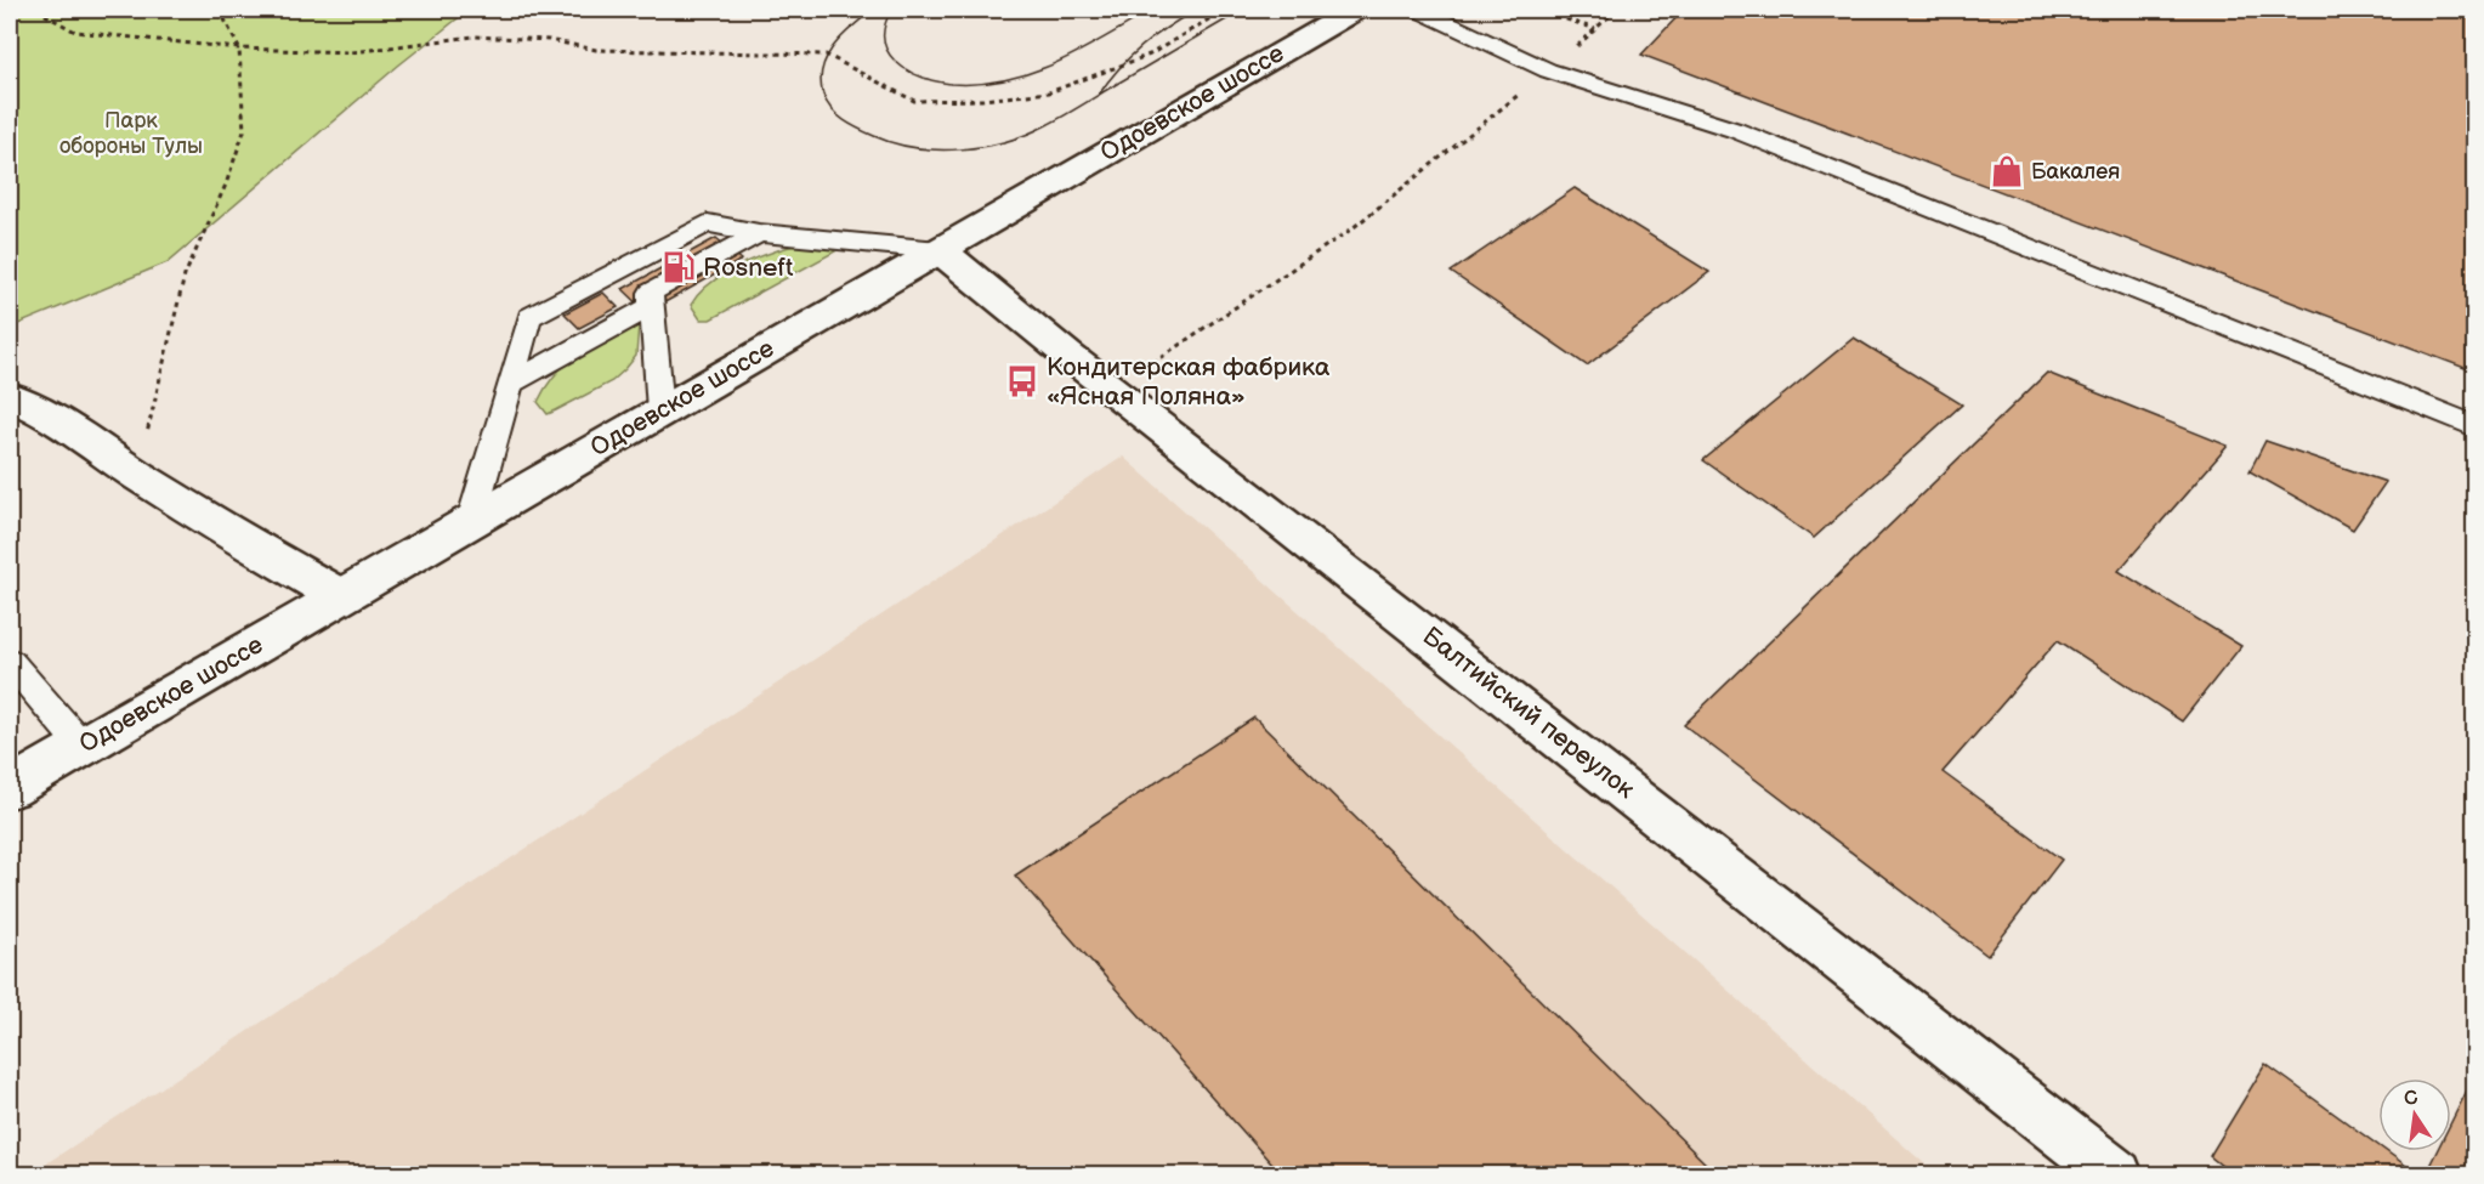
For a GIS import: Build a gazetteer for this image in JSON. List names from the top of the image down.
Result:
{
  "streets": {
    "street": ["Одоевское шоссе", "Балтийский переулок"]
  },
  "crossings": [
    ["Одоевское шоссе", "Балтийский переулок"]
  ],
  "parks": ["Парк обороны Тулы"],
  "places": {
    "shop": ["Бакалея"],
    "fuel station": ["Rosneft"],
    "bus stop": ["Кондитерская фабрика «Ясная Поляна»"]
  },
  "north": "top"
}
